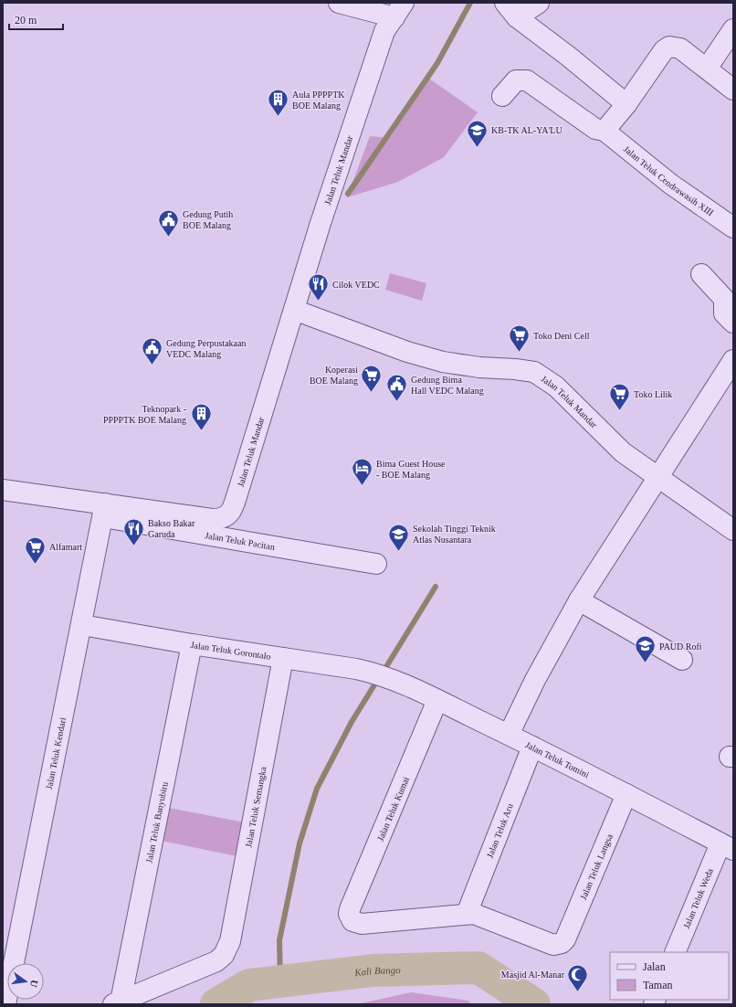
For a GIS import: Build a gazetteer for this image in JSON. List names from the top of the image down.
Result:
{
  "streets": {
    "street": [
      "Jalan Teluk Mandar",
      "Jalan Teluk Cendrawasih XIII",
      "Jalan Teluk Pacitan",
      "Jalan Teluk Gorontalo",
      "Jalan Teluk Kendari",
      "Jalan Teluk Tomini",
      "Jalan Teluk Semangka",
      "Jalan Teluk Kumai",
      "Jalan Teluk Banyubiru",
      "Jalan Teluk Aru",
      "Jalan Teluk Langsa",
      "Jalan Teluk Weda"
    ]
  },
  "crossings": [
    ["Jalan Teluk Mandar", "Jalan Teluk Pacitan"],
    ["Jalan Teluk Pacitan", "Jalan Teluk Kendari"],
    ["Jalan Teluk Gorontalo", "Jalan Teluk Kendari"],
    ["Jalan Teluk Gorontalo", "Jalan Teluk Tomini"],
    ["Jalan Teluk Gorontalo", "Jalan Teluk Semangka"],
    ["Jalan Teluk Gorontalo", "Jalan Teluk Banyubiru"],
    ["Jalan Teluk Tomini", "Jalan Teluk Kumai"],
    ["Jalan Teluk Tomini", "Jalan Teluk Aru"],
    ["Jalan Teluk Tomini", "Jalan Teluk Langsa"],
    ["Jalan Teluk Tomini", "Jalan Teluk Weda"],
    ["Jalan Teluk Semangka", "Jalan Teluk Banyubiru"],
    ["Jalan Teluk Kumai", "Jalan Teluk Aru"],
    ["Jalan Teluk Kumai", "Jalan Teluk Langsa"],
    ["Jalan Teluk Aru", "Jalan Teluk Langsa"]
  ],
  "water": ["Kali Bango"],
  "places": {
    "building": ["Aula PPPPTK BOE Malang", "Teknopark - PPPPTK BOE Malang"],
    "school or university": ["KB-TK AL-YA'LU", "Sekolah Tinggi Teknik Atlas Nusantara", "PAUD Rofi"],
    "public building": ["Gedung Putih BOE Malang", "Gedung Perpustakaan VEDC Malang", "Gedung Bima Hall VEDC Malang"],
    "restaurant": ["Cilok VEDC", "Bakso Bakar Garuda"],
    "supermarket": [
      "Toko Deni Cell",
      "Koperasi BOE Malang",
      "Toko Lilik",
      "Alfamart"
    ],
    "hotel": ["Bima Guest House - BOE Malang"],
    "mosque": ["Masjid Al-Manar"]
  },
  "legend": ["Jalan", "Taman"],
  "scale_bar": "20 m",
  "north": "right"
}
